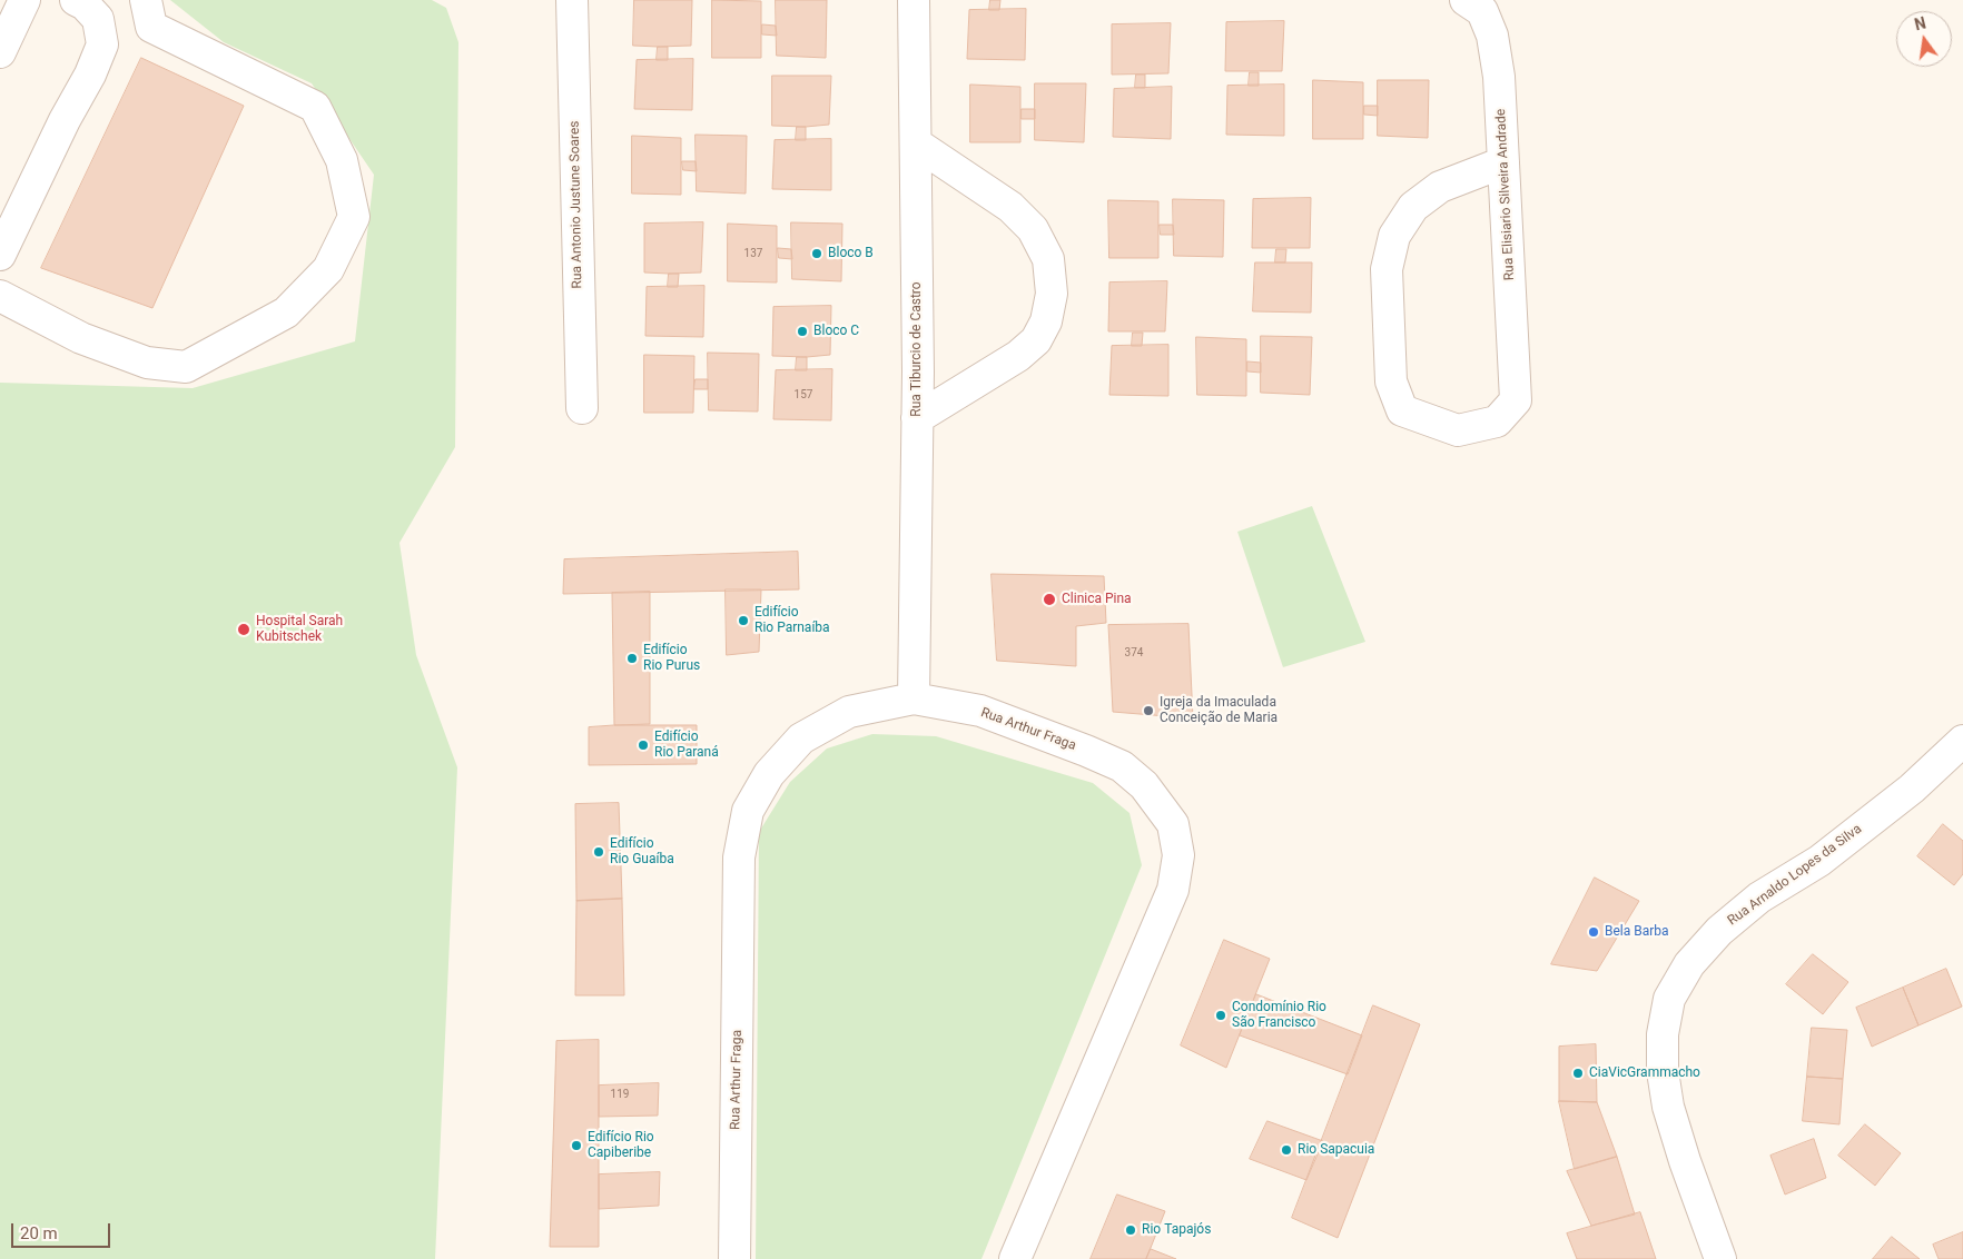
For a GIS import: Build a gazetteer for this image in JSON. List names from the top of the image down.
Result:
{
  "streets": {
    "street": [
      "Rua Elisiario Silveira Andrade",
      "Rua Antonio Justune Soares",
      "Rua Tiburcio de Castro",
      "Rua Arthur Fraga",
      "Rua Arnaldo Lopes da Silva"
    ]
  },
  "crossings": [
    ["Rua Tiburcio de Castro", "Rua Arthur Fraga"]
  ],
  "places": [
    "Bloco B",
    "Bloco C",
    "Clinica Pina",
    "Edifício Rio Parnaíba",
    "Hospital Sarah Kubitschek",
    "Edifício Rio Purus",
    "Igreja da Imaculada Conceição de Maria",
    "Edifício Rio Paraná",
    "Edifício Rio Guaíba",
    "Bela Barba",
    "Condomínio Rio São Francisco",
    "CiaVicGrammacho",
    "Edifício Rio Capiberibe",
    "Rio Sapacuia",
    "Rio Tapajós"
  ],
  "house_numbers": [
    "137",
    "157",
    "374",
    "119"
  ],
  "scale_bar": "20 m",
  "north": "top"
}
